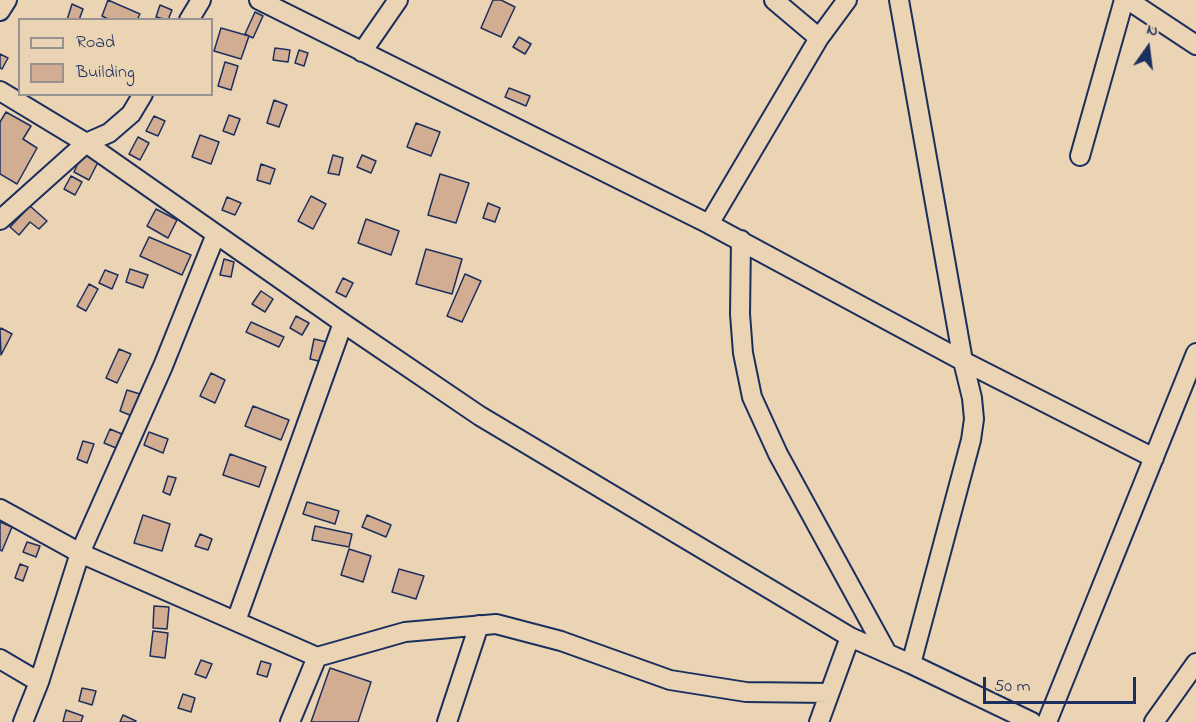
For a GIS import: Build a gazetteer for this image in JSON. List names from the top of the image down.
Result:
{
  "legend": ["Road", "Building"],
  "scale_bar": "50 m",
  "north": "top"
}
